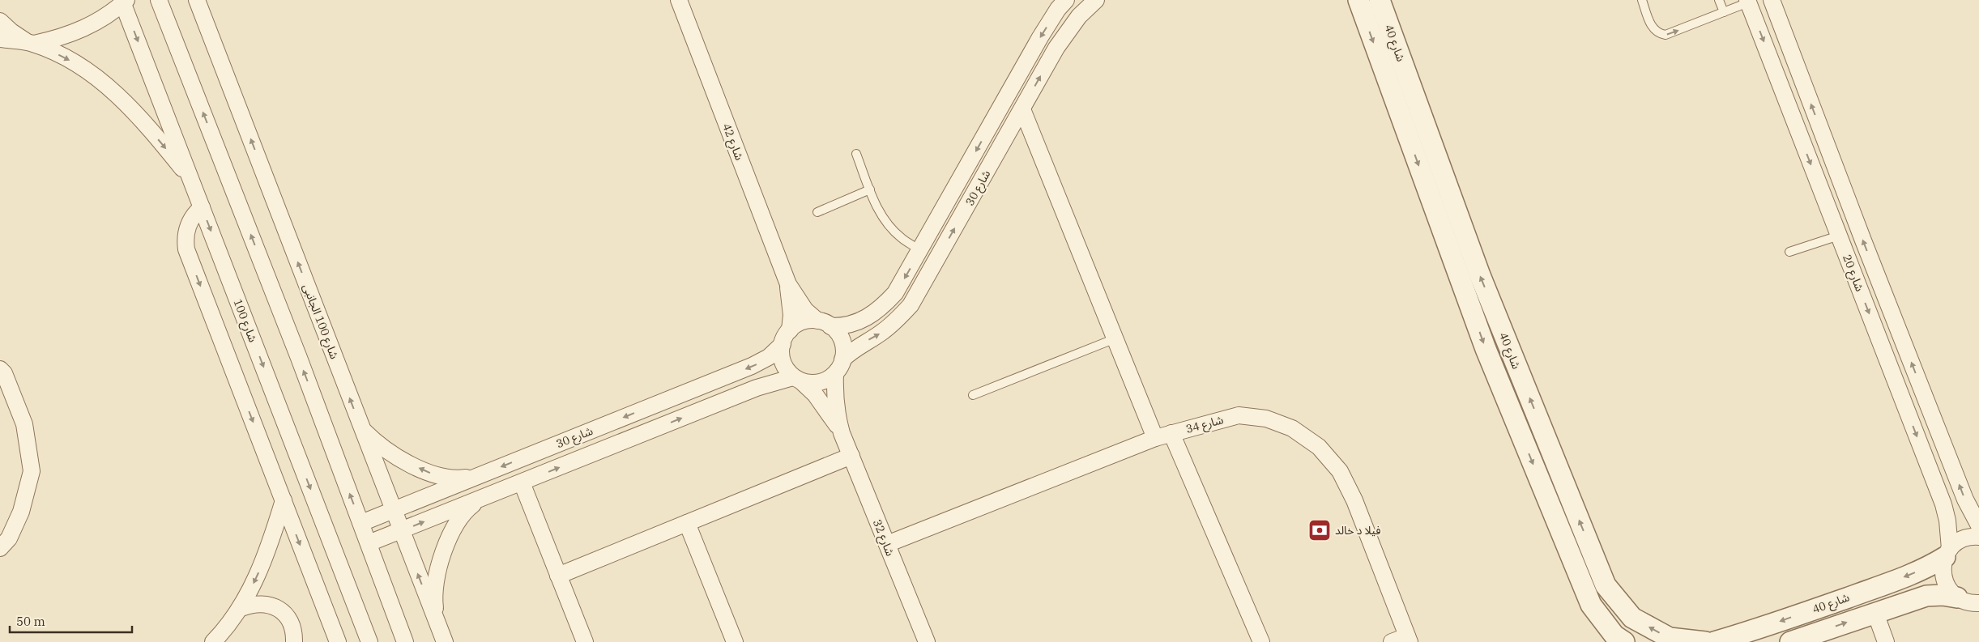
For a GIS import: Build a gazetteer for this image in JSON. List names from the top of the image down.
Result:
{
  "streets": {
    "street": [
      "شارع 40",
      "شارع 42",
      "شارع 30",
      "شارع 20",
      "شارع 100",
      "شارع 100 الجانبى",
      "شارع 34",
      "شارع 32"
    ]
  },
  "crossings": [
    ["شارع 40", "شارع 20"],
    ["شارع 42", "شارع 30"],
    ["شارع 42", "شارع 32"],
    ["شارع 30", "شارع 100 الجانبى"],
    ["شارع 30", "شارع 32"],
    ["شارع 34", "شارع 32"]
  ],
  "places": {
    "bank": ["فيلا د خالد"]
  },
  "scale_bar": "50 m"
}
